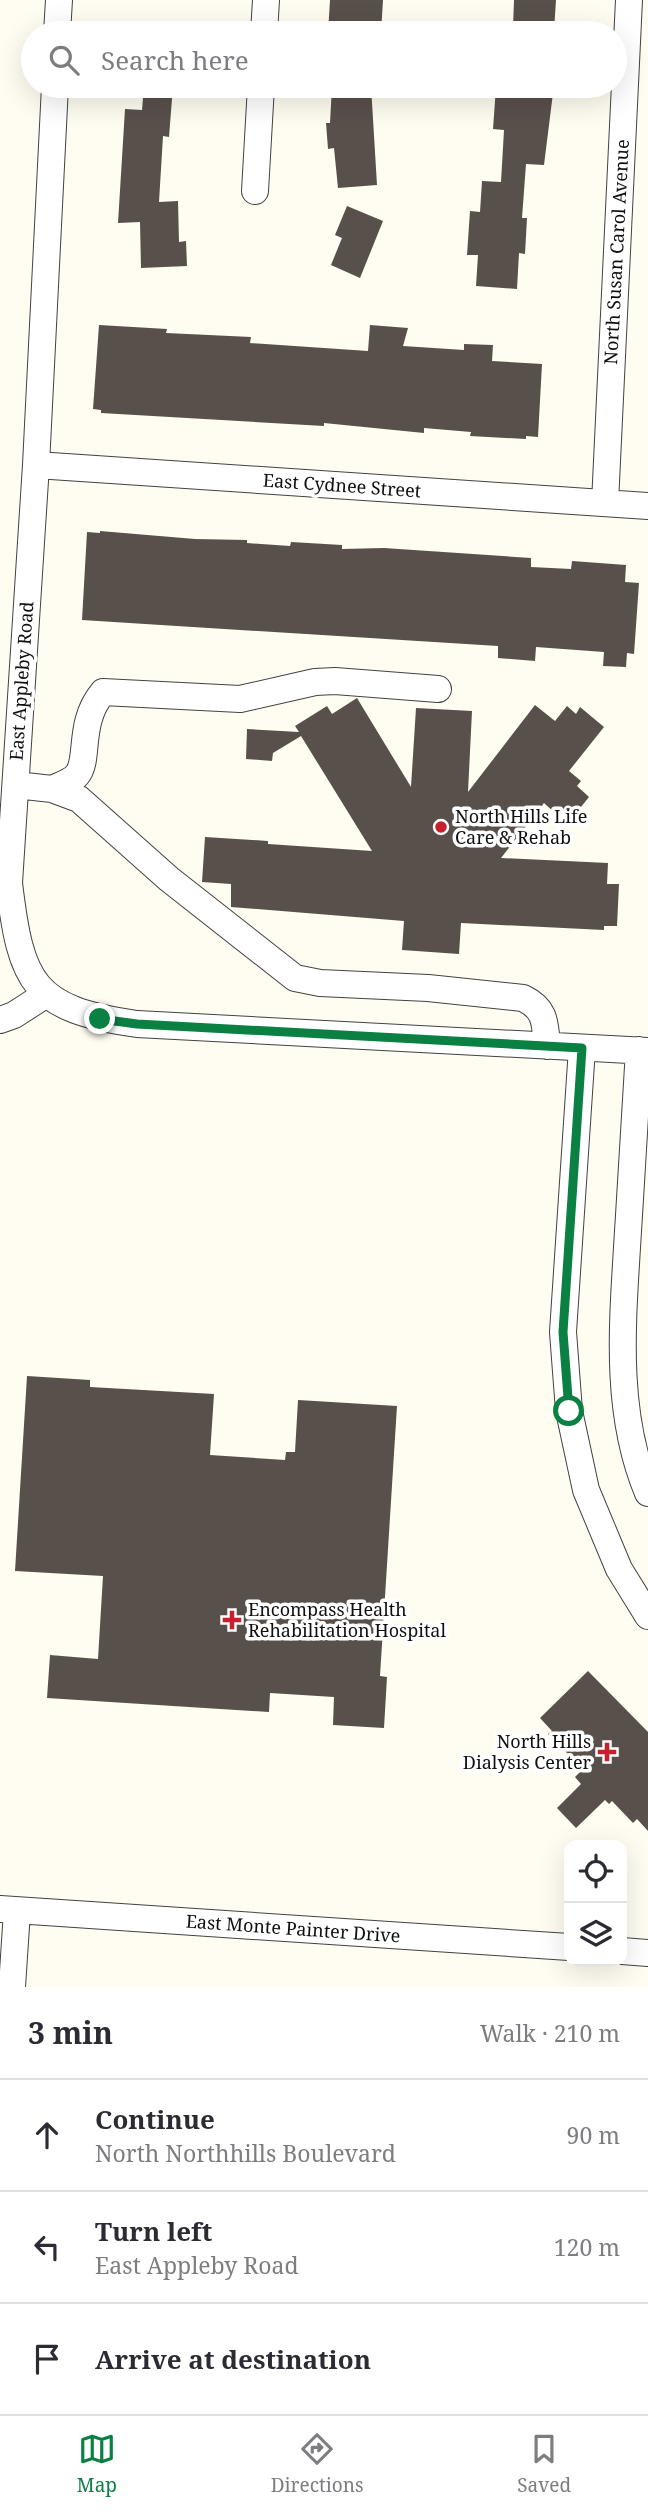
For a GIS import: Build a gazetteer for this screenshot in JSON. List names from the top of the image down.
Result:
{
  "streets": {
    "street": [
      "North Susan Carol Avenue",
      "East Cydnee Street",
      "East Appleby Road",
      "East Monte Painter Drive"
    ]
  },
  "crossings": [
    ["North Susan Carol Avenue", "East Cydnee Street"],
    ["East Cydnee Street", "East Appleby Road"]
  ],
  "places": {
    "other": ["North Hills Life Care & Rehab"],
    "health": ["Encompass Health Rehabilitation Hospital", "North Hills Dialysis Center"]
  },
  "page": {
    "search": "Search here",
    "heading": ["3 min", "Walk · 210 m"],
    "list": [
      ["Continue", "North Northhills Boulevard", "90 m"],
      ["Turn left", "East Appleby Road", "120 m"],
      "Arrive at destination"
    ],
    "nav": ["Map", "Directions", "Saved"]
  }
}
